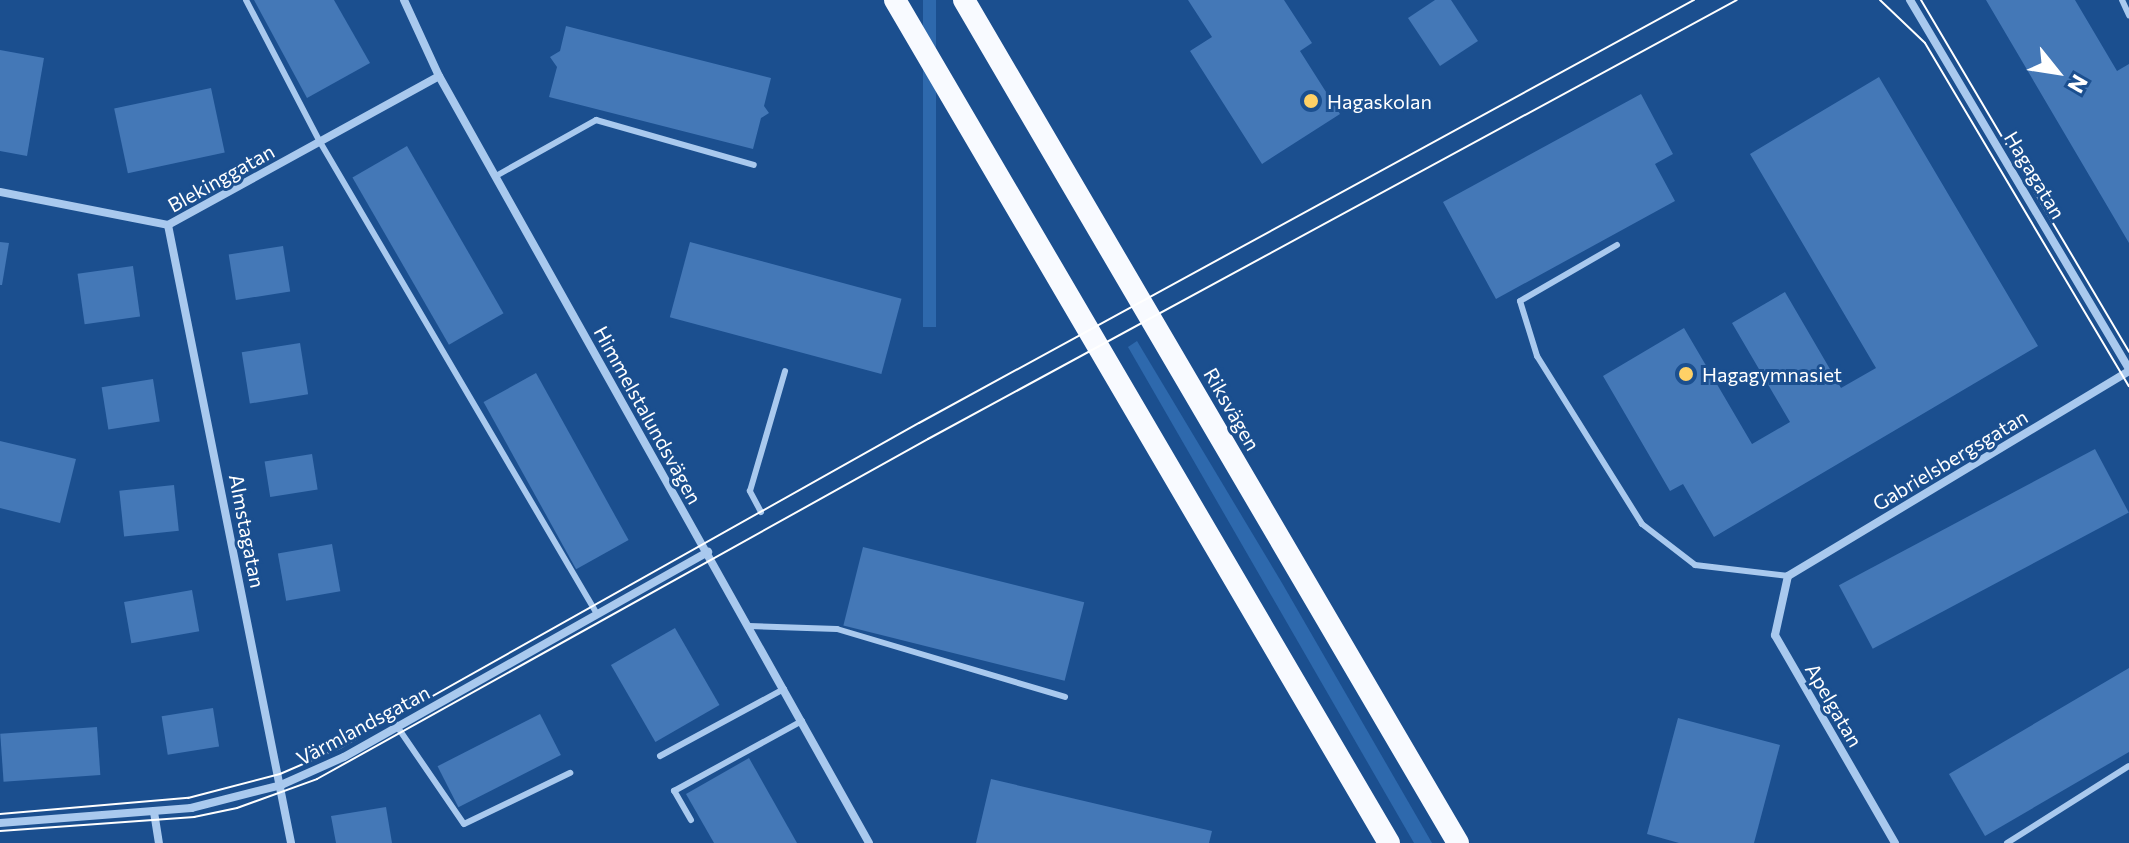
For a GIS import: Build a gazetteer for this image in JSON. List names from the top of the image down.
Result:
{
  "streets": {
    "highway": ["Riksvägen"],
    "street": [
      "Hagagatan",
      "Blekinggatan",
      "Himmelstalundsvägen",
      "Gabrielsbergsgatan",
      "Almstagatan",
      "Apelgatan",
      "Värmlandsgatan"
    ]
  },
  "crossings": [
    ["Hagagatan", "Gabrielsbergsgatan"],
    ["Blekinggatan", "Himmelstalundsvägen"],
    ["Blekinggatan", "Almstagatan"],
    ["Himmelstalundsvägen", "Värmlandsgatan"],
    ["Gabrielsbergsgatan", "Apelgatan"],
    ["Almstagatan", "Värmlandsgatan"]
  ],
  "places": ["Hagaskolan", "Hagagymnasiet"],
  "north": "bottom right"
}
